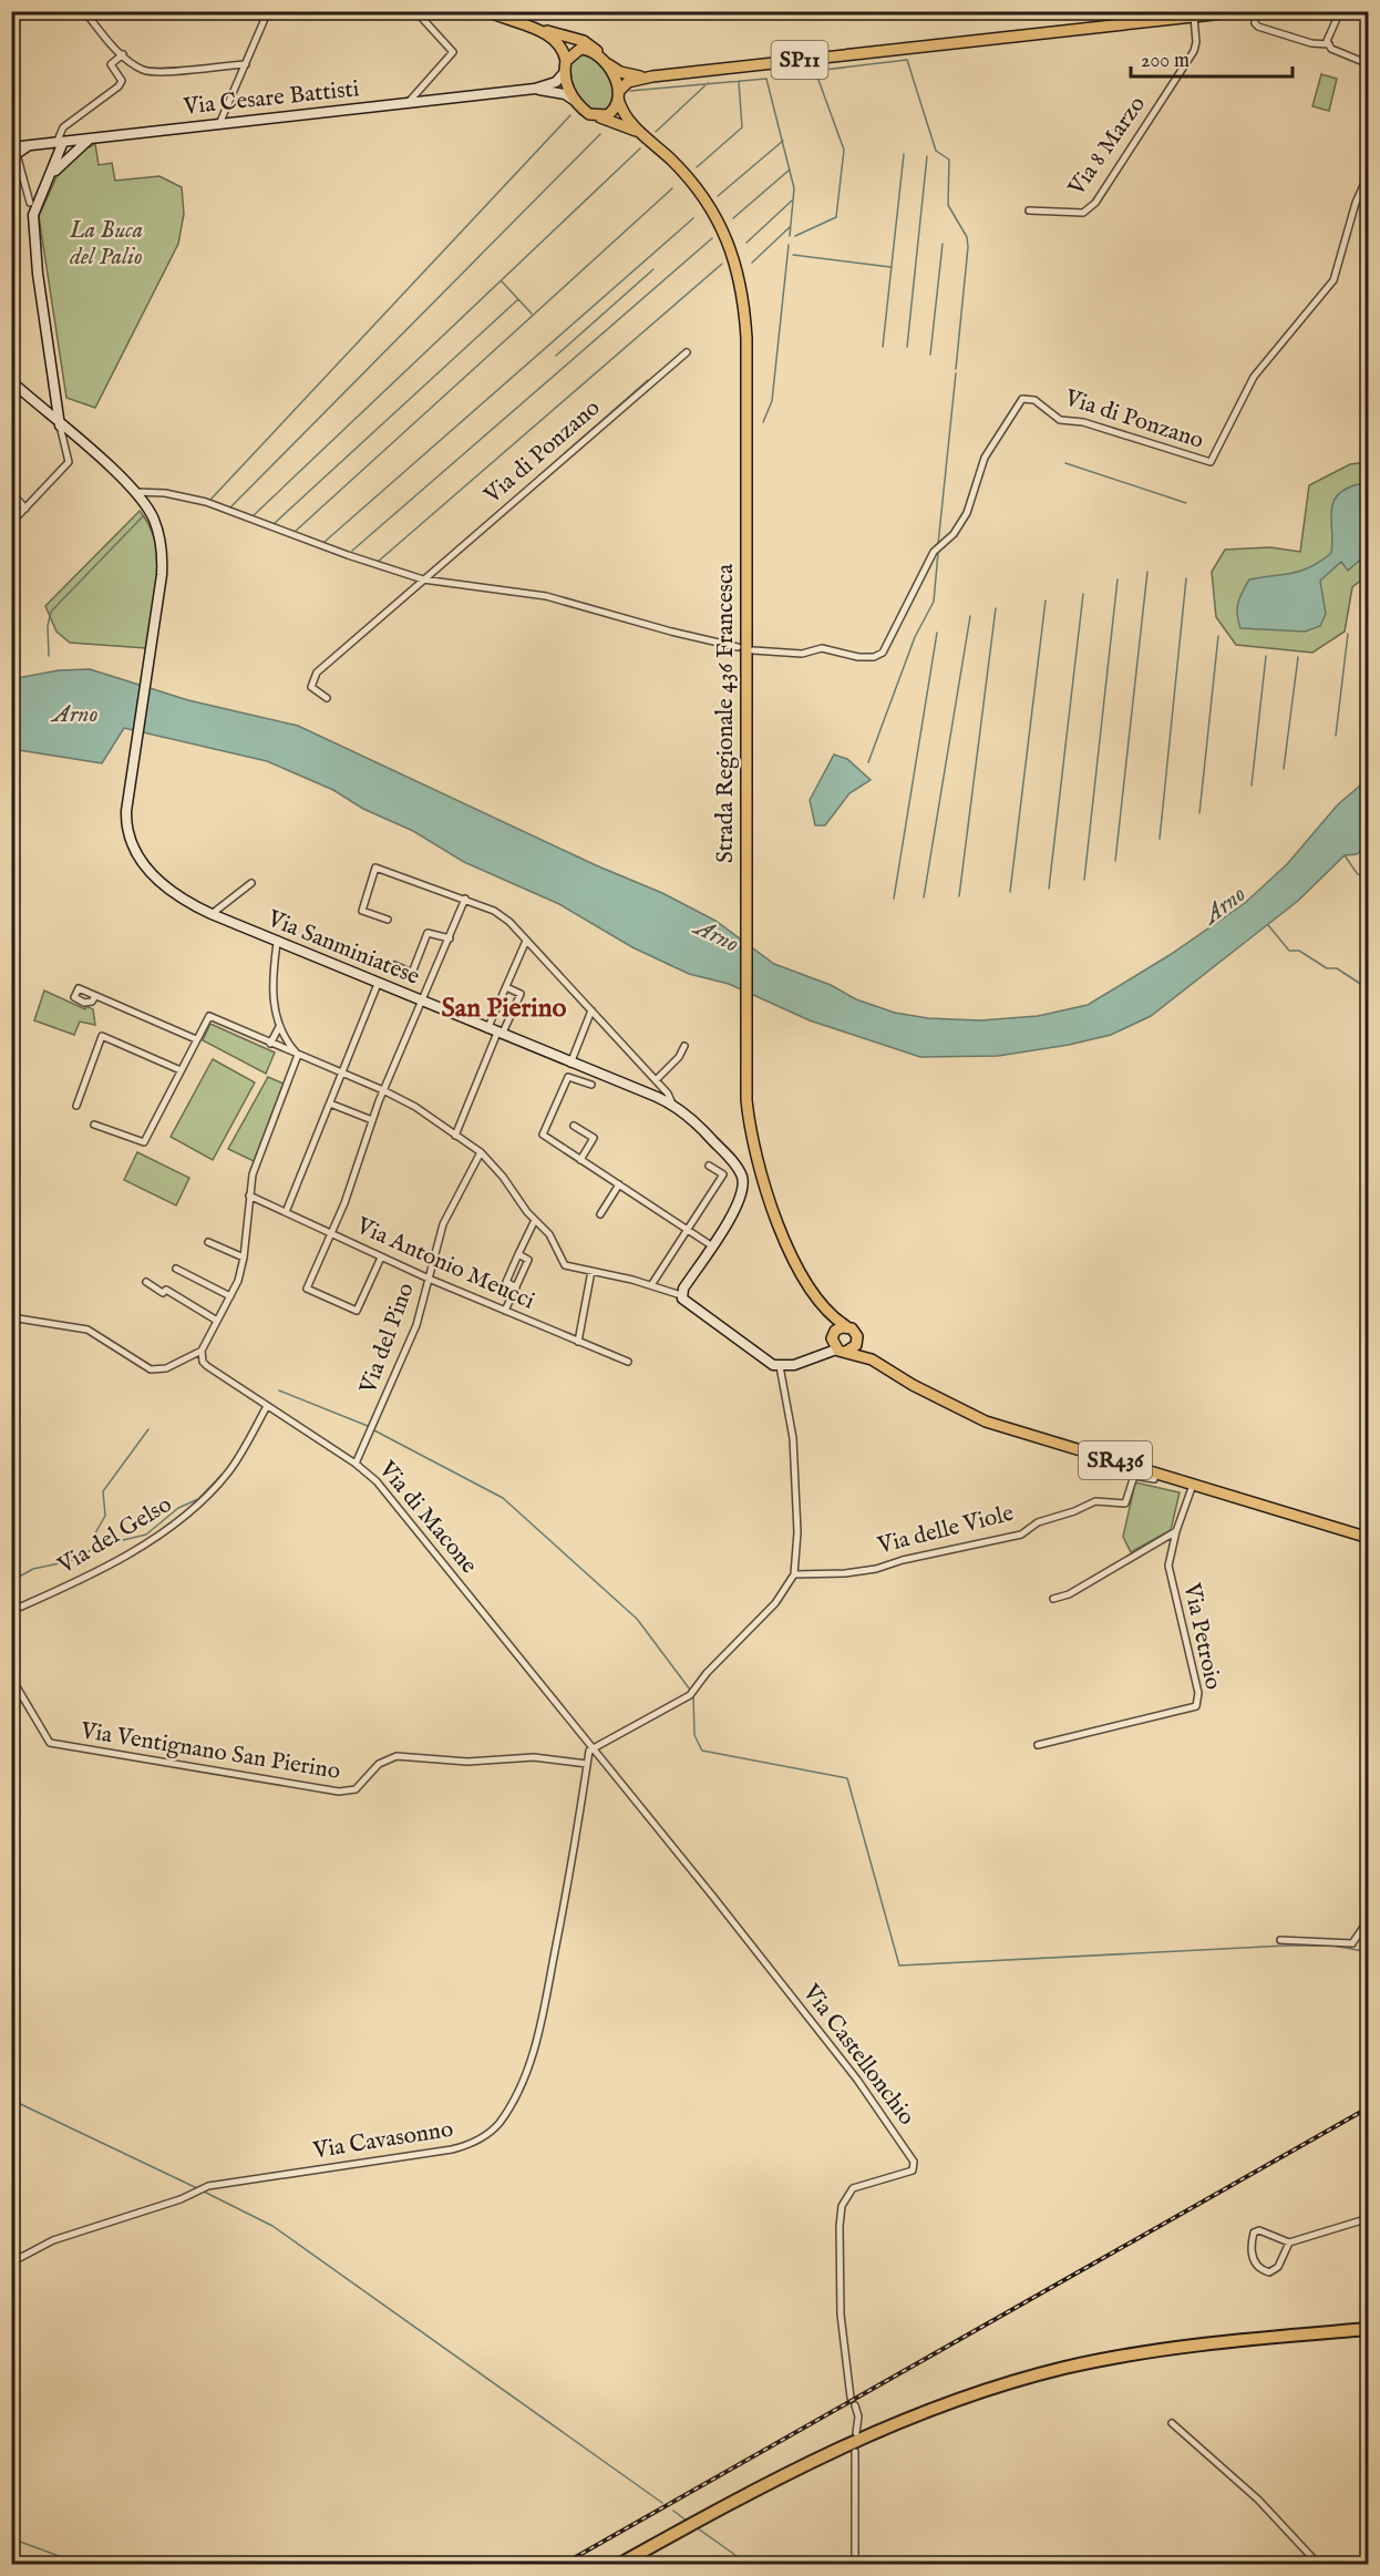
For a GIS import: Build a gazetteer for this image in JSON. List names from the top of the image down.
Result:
{
  "streets": {
    "main road": [
      "SP11",
      "Via Cesare Battisti",
      "Strada Regionale 436 Francesca",
      "SR436"
    ],
    "street": [
      "Via 8 Marzo",
      "Via di Ponzano",
      "Via Sanminiatese",
      "Via Antonio Meucci",
      "Via del Pino",
      "Via di Macone",
      "Via delle Viole",
      "Via del Gelso",
      "Via Petroio",
      "Via Ventignano San Pierino",
      "Via Castellonchio",
      "Via Cavasonno"
    ]
  },
  "crossings": [
    ["SP11", "Via Cesare Battisti"],
    ["SP11", "Via 8 Marzo"],
    ["Via Cesare Battisti", "Via 8 Marzo"],
    ["Strada Regionale 436 Francesca", "Via delle Viole"],
    ["Strada Regionale 436 Francesca", "Via Petroio"],
    ["Via Antonio Meucci", "Via del Pino"],
    ["Via del Pino", "Via di Macone"],
    ["Via di Macone", "Via del Gelso"],
    ["Via di Macone", "Via Castellonchio"],
    ["Via di Macone", "Via Cavasonno"],
    ["Via Ventignano San Pierino", "Via Cavasonno"],
    ["Via Castellonchio", "Via Cavasonno"]
  ],
  "districts": ["San Pierino"],
  "water": ["Arno"],
  "parks": ["La Buca del Palio"],
  "scale_bar": "200 m"
}
